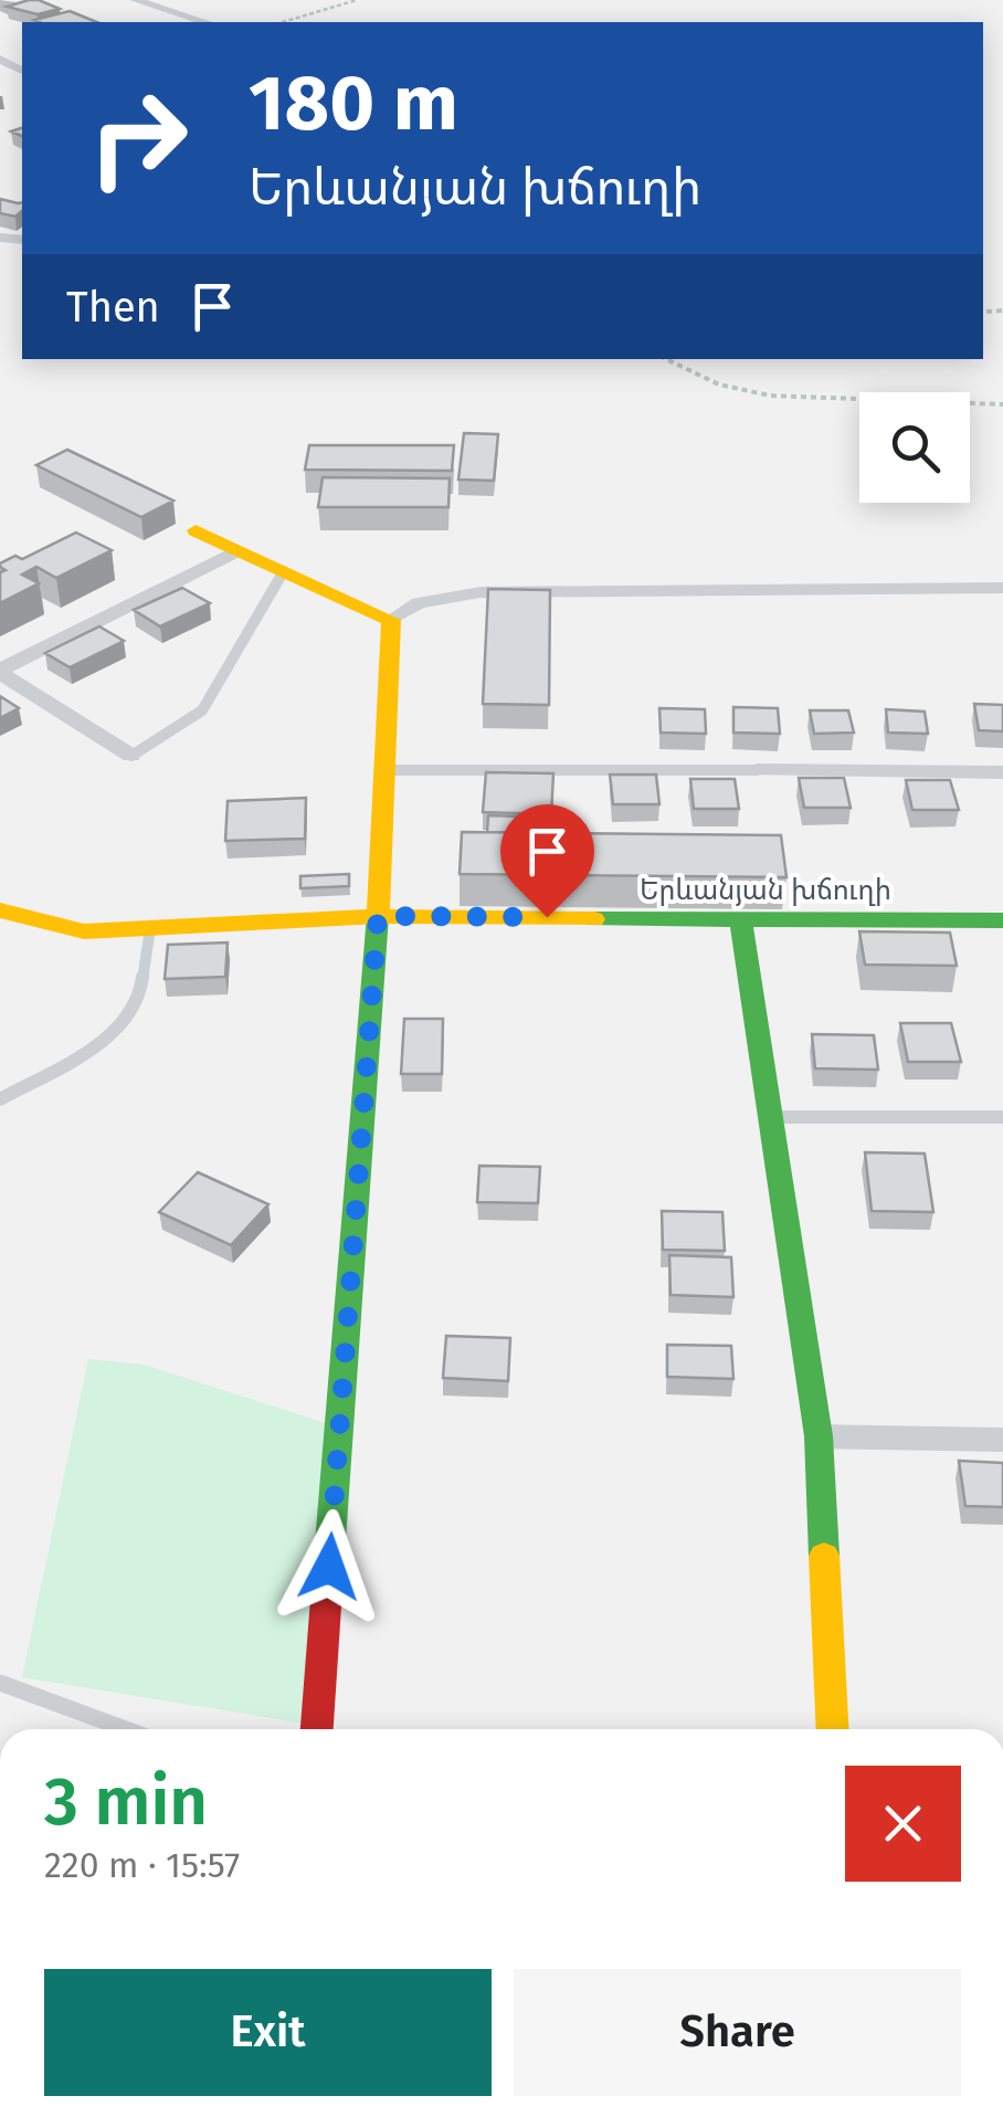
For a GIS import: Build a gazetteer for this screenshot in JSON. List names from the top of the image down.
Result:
{
  "streets": {
    "street": ["Երևանյան խճուղի"]
  },
  "page": {
    "turn": ["180 m", "Երևանյան խճուղի"],
    "then": "Then",
    "heading": ["3 min", "220 m · 15:57"],
    "buttons": ["Exit", "Share"]
  }
}
